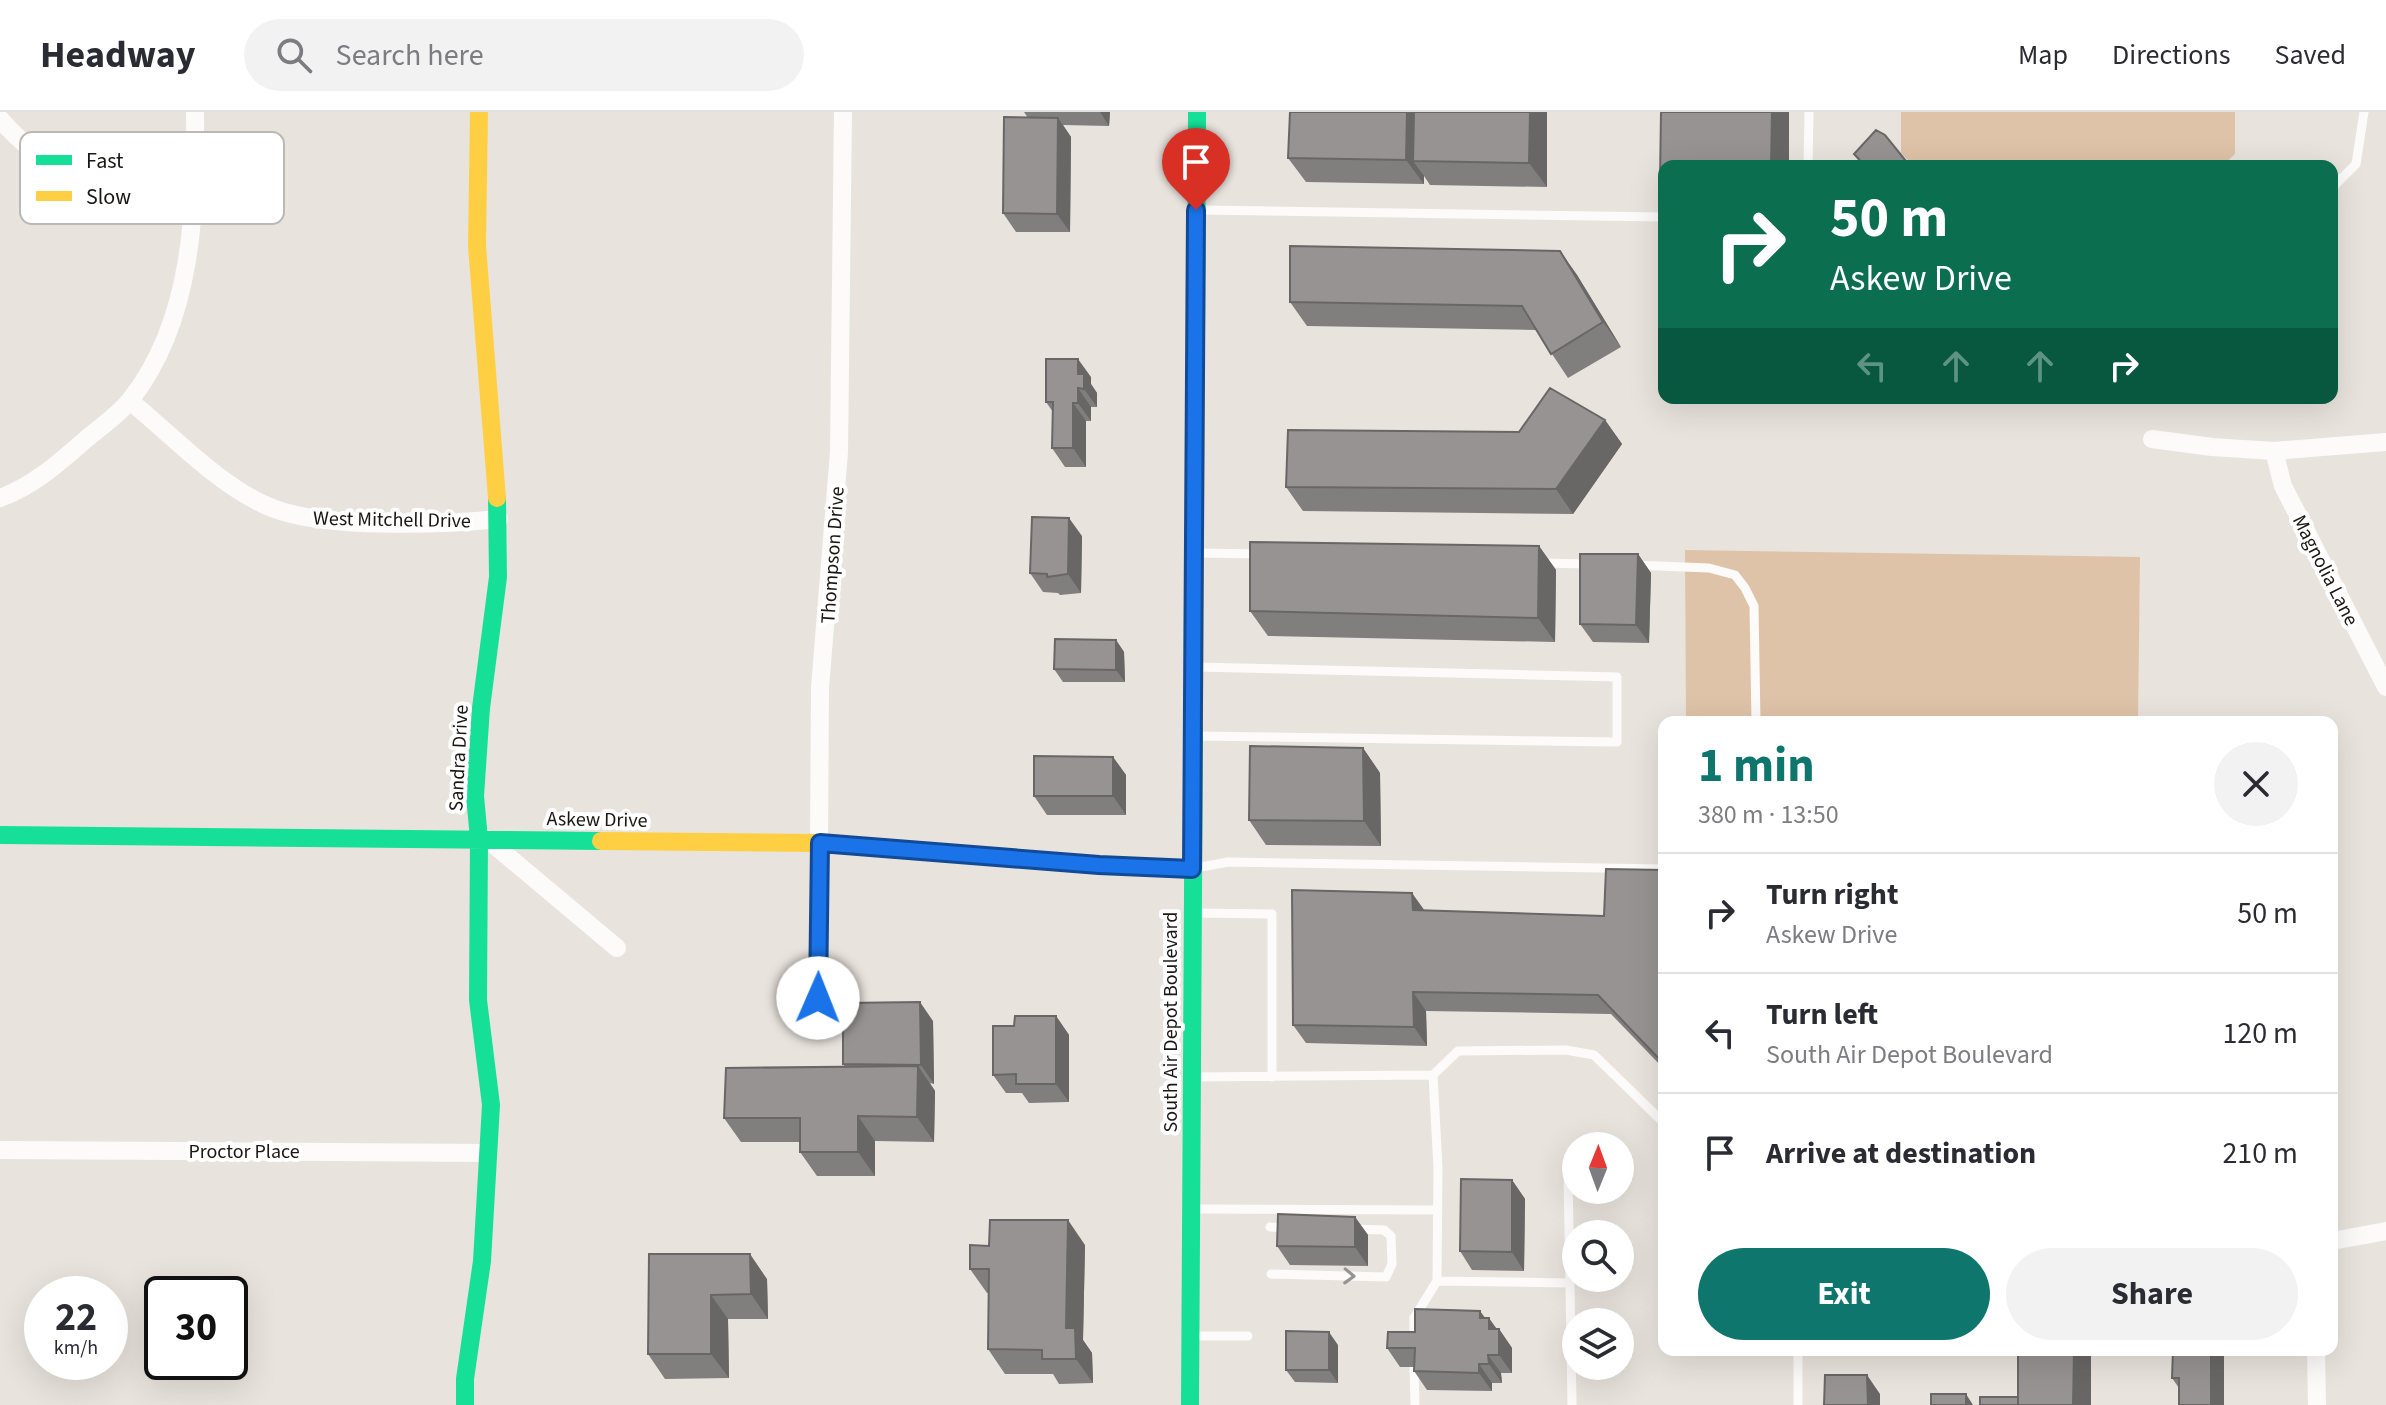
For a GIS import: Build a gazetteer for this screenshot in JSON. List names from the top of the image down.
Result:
{
  "streets": {
    "street": [
      "West Mitchell Drive",
      "Thompson Drive",
      "Magnolia Lane",
      "Sandra Drive",
      "Askew Drive",
      "South Air Depot Boulevard",
      "Proctor Place"
    ]
  },
  "crossings": [
    ["West Mitchell Drive", "Sandra Drive"],
    ["Thompson Drive", "Askew Drive"],
    ["Sandra Drive", "Askew Drive"],
    ["Sandra Drive", "Proctor Place"],
    ["Askew Drive", "South Air Depot Boulevard"]
  ],
  "legend": ["Fast", "Slow"],
  "north": "top",
  "page": {
    "header": "Headway",
    "search": "Search here",
    "nav": ["Map", "Directions", "Saved"],
    "turn": ["50 m", "Askew Drive"],
    "heading": ["1 min", "380 m · 13:50"],
    "list": [
      {
        "name": "Turn right",
        "note": "Askew Drive",
        "value": "50 m"
      },
      {
        "name": "Turn left",
        "note": "South Air Depot Boulevard",
        "value": "120 m"
      },
      {
        "name": "Arrive at destination",
        "value": "210 m"
      }
    ],
    "buttons": ["Exit", "Share"],
    "speed": "22 km/h",
    "limit": "30"
  }
}
